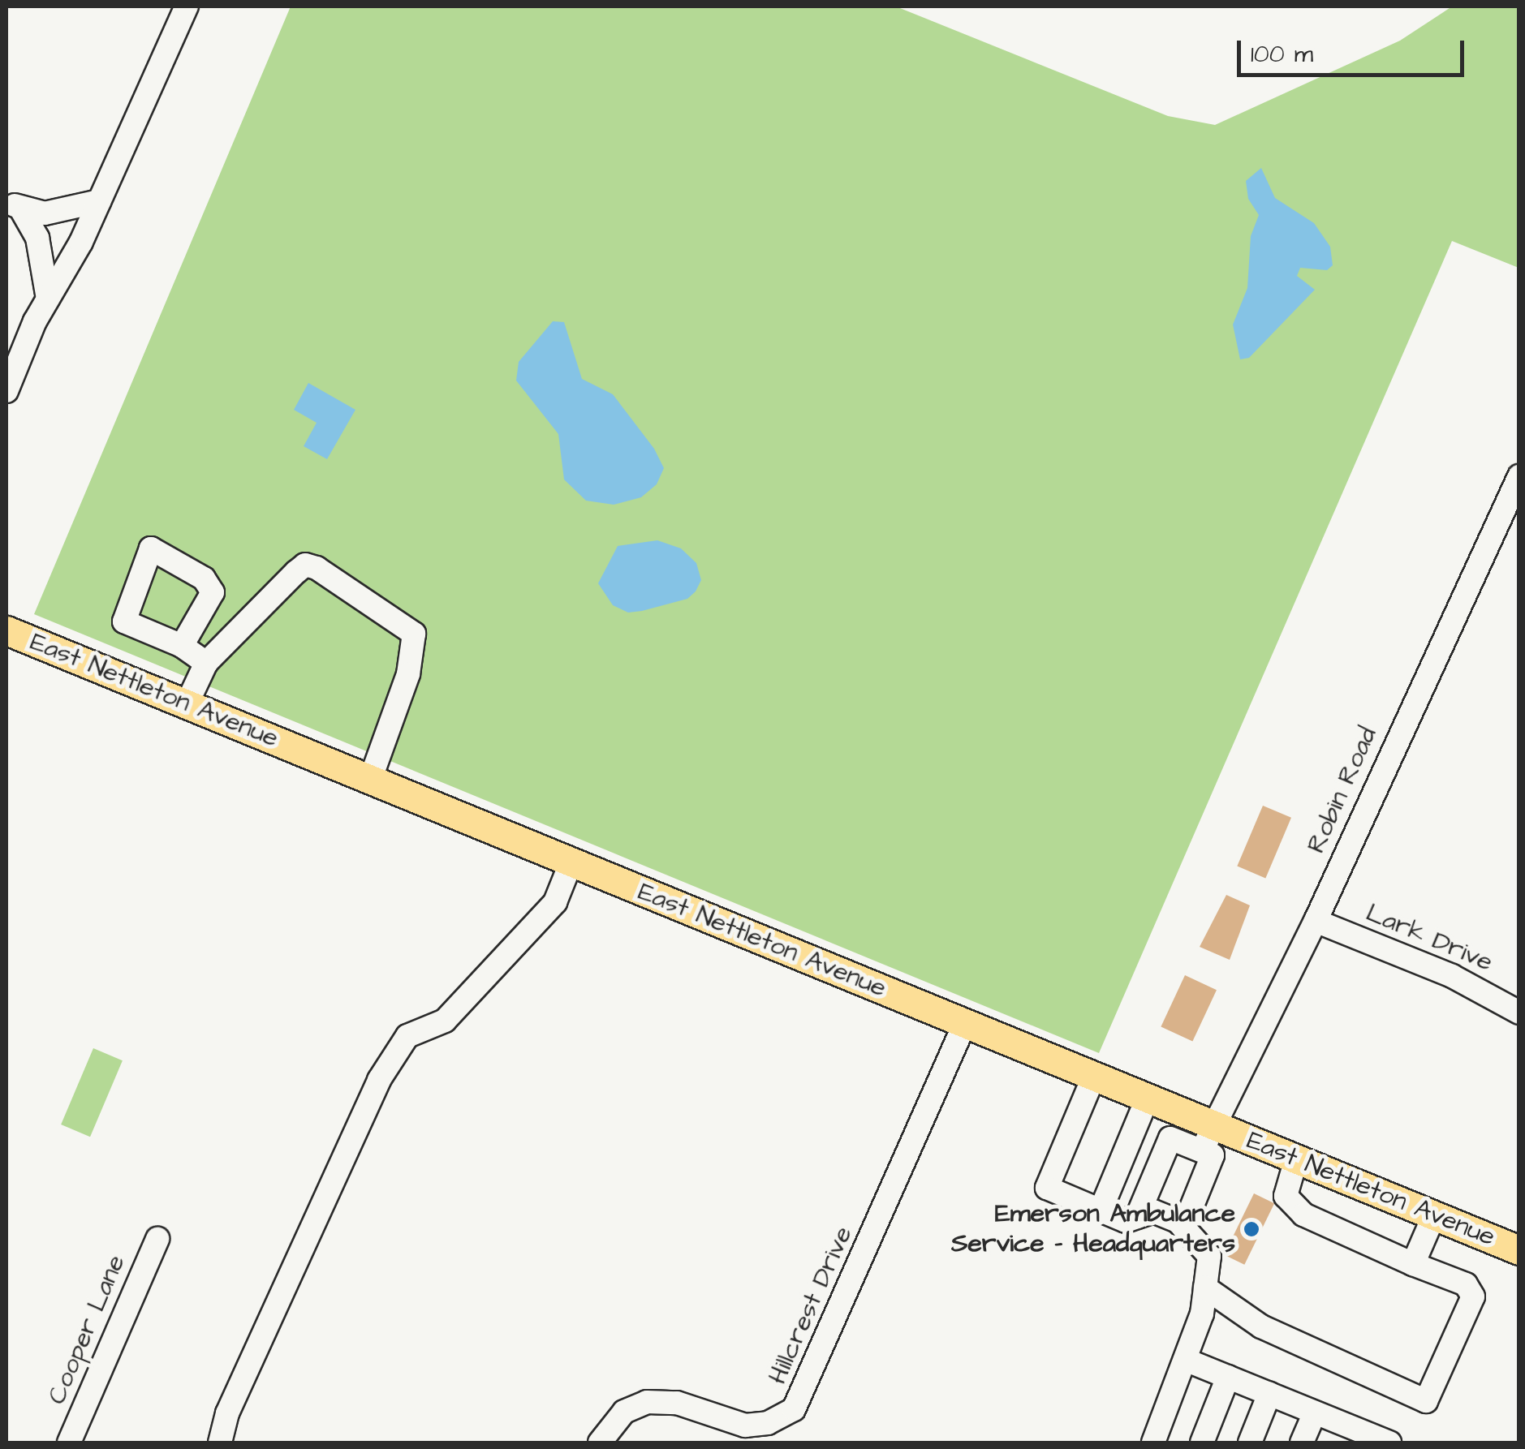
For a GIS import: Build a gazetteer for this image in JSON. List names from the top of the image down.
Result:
{
  "streets": {
    "main road": ["East Nettleton Avenue"],
    "street": [
      "Robin Road",
      "Lark Drive",
      "Hillcrest Drive",
      "Cooper Lane"
    ]
  },
  "crossings": [
    ["East Nettleton Avenue", "Robin Road"],
    ["East Nettleton Avenue", "Hillcrest Drive"],
    ["Robin Road", "Lark Drive"]
  ],
  "places": ["Emerson Ambulance Service - Headquarters"],
  "scale_bar": "100 m"
}
